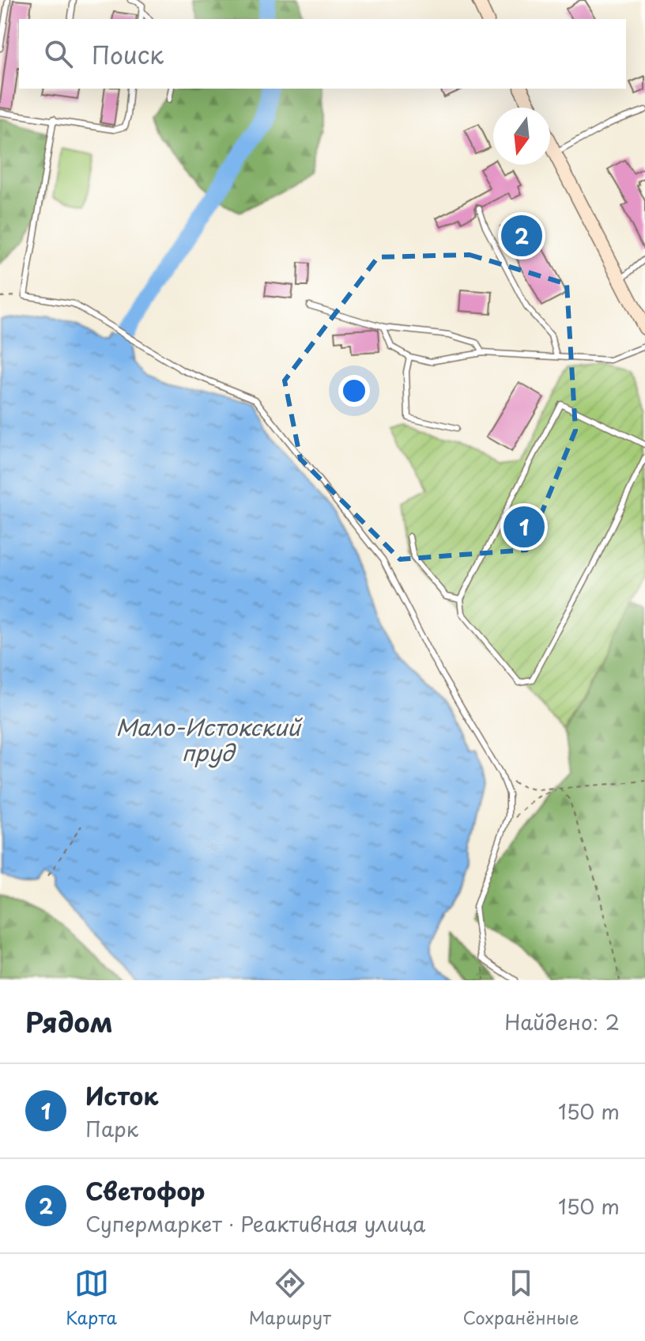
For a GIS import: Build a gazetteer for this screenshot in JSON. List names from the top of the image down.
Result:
{
  "water": ["Мало-Истокский пруд"],
  "north": "bottom",
  "page": {
    "search": "Поиск",
    "pins": ["2", "1"],
    "heading": ["Рядом", "Найдено: 2"],
    "list": [
      {
        "mark": "1",
        "name": "Исток",
        "note": "Парк",
        "value": "150 m"
      },
      {
        "mark": "2",
        "name": "Светофор",
        "note": "Супермаркет · Реактивная улица",
        "value": "150 m"
      }
    ],
    "nav": ["Карта", "Маршрут", "Сохранённые"]
  }
}
